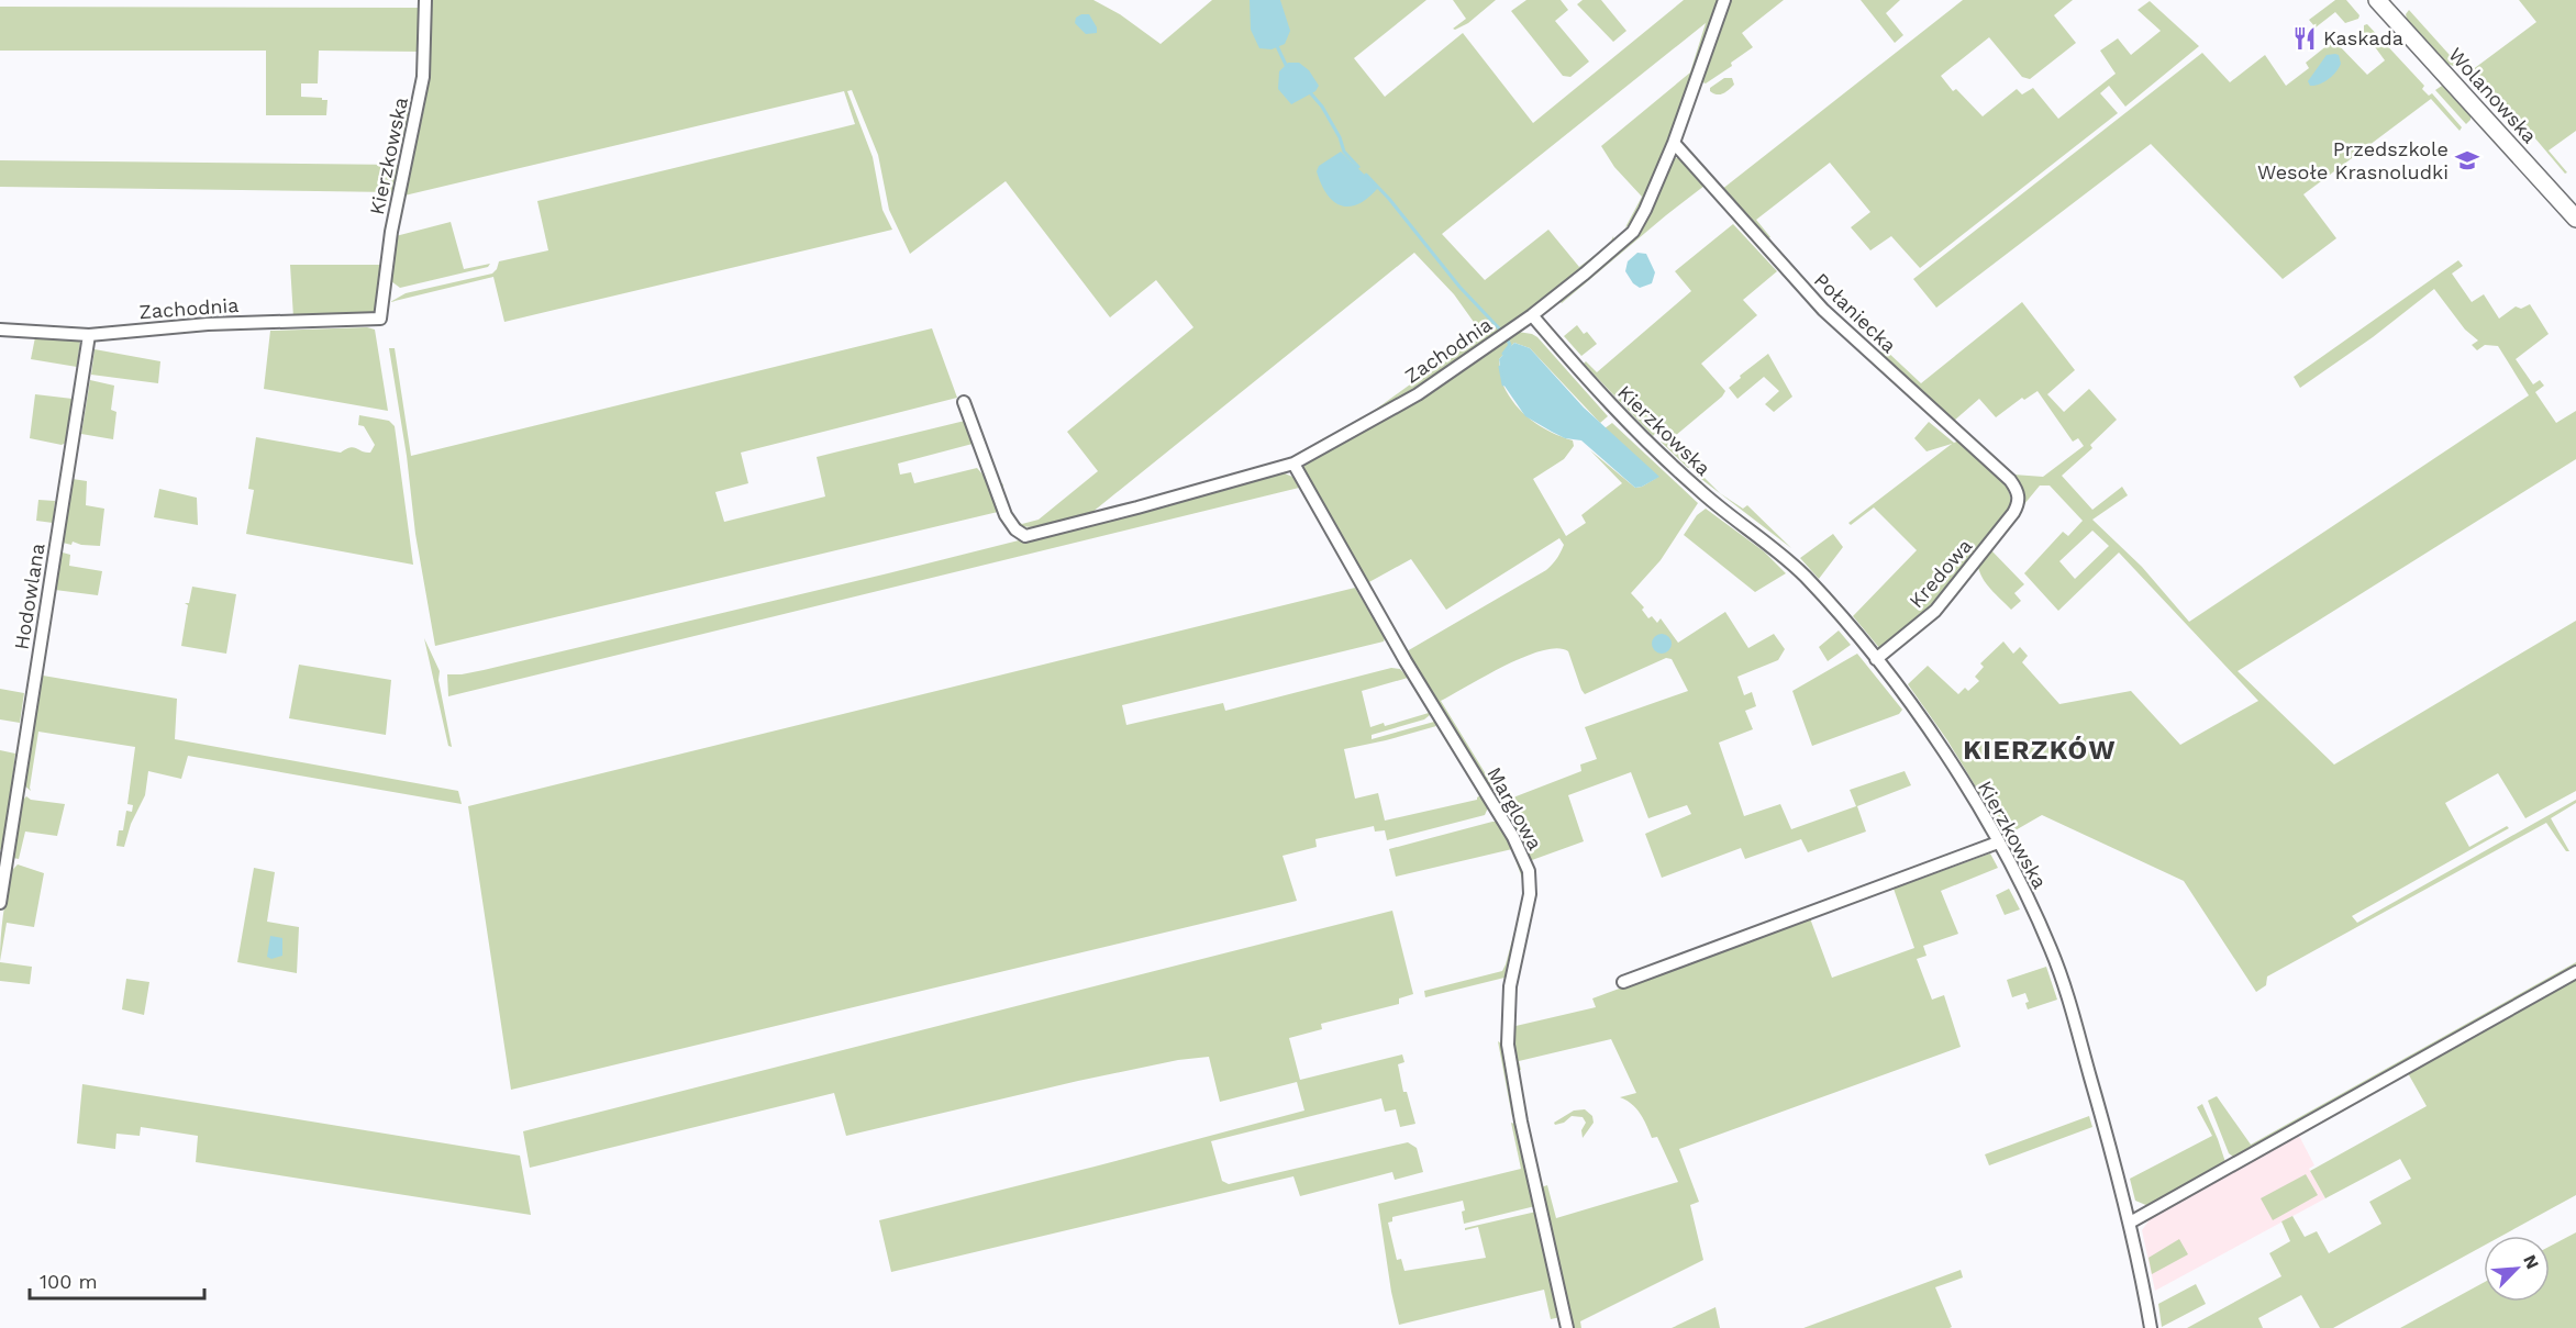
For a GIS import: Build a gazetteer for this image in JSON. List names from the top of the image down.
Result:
{
  "streets": {
    "main road": ["Wolanowska"],
    "street": [
      "Kierzkowska",
      "Zachodnia",
      "Połaniecka",
      "Kredowa",
      "Hodowlana",
      "Marglowa"
    ]
  },
  "crossings": [
    ["Kierzkowska", "Zachodnia"],
    ["Kierzkowska", "Kredowa"],
    ["Zachodnia", "Połaniecka"],
    ["Zachodnia", "Hodowlana"],
    ["Zachodnia", "Marglowa"],
    ["Połaniecka", "Kredowa"]
  ],
  "districts": ["KIERZKÓW"],
  "places": {
    "restaurant": ["Kaskada"],
    "school or university": ["Przedszkole Wesołe Krasnoludki"]
  },
  "scale_bar": "100 m",
  "north": "top right"
}
